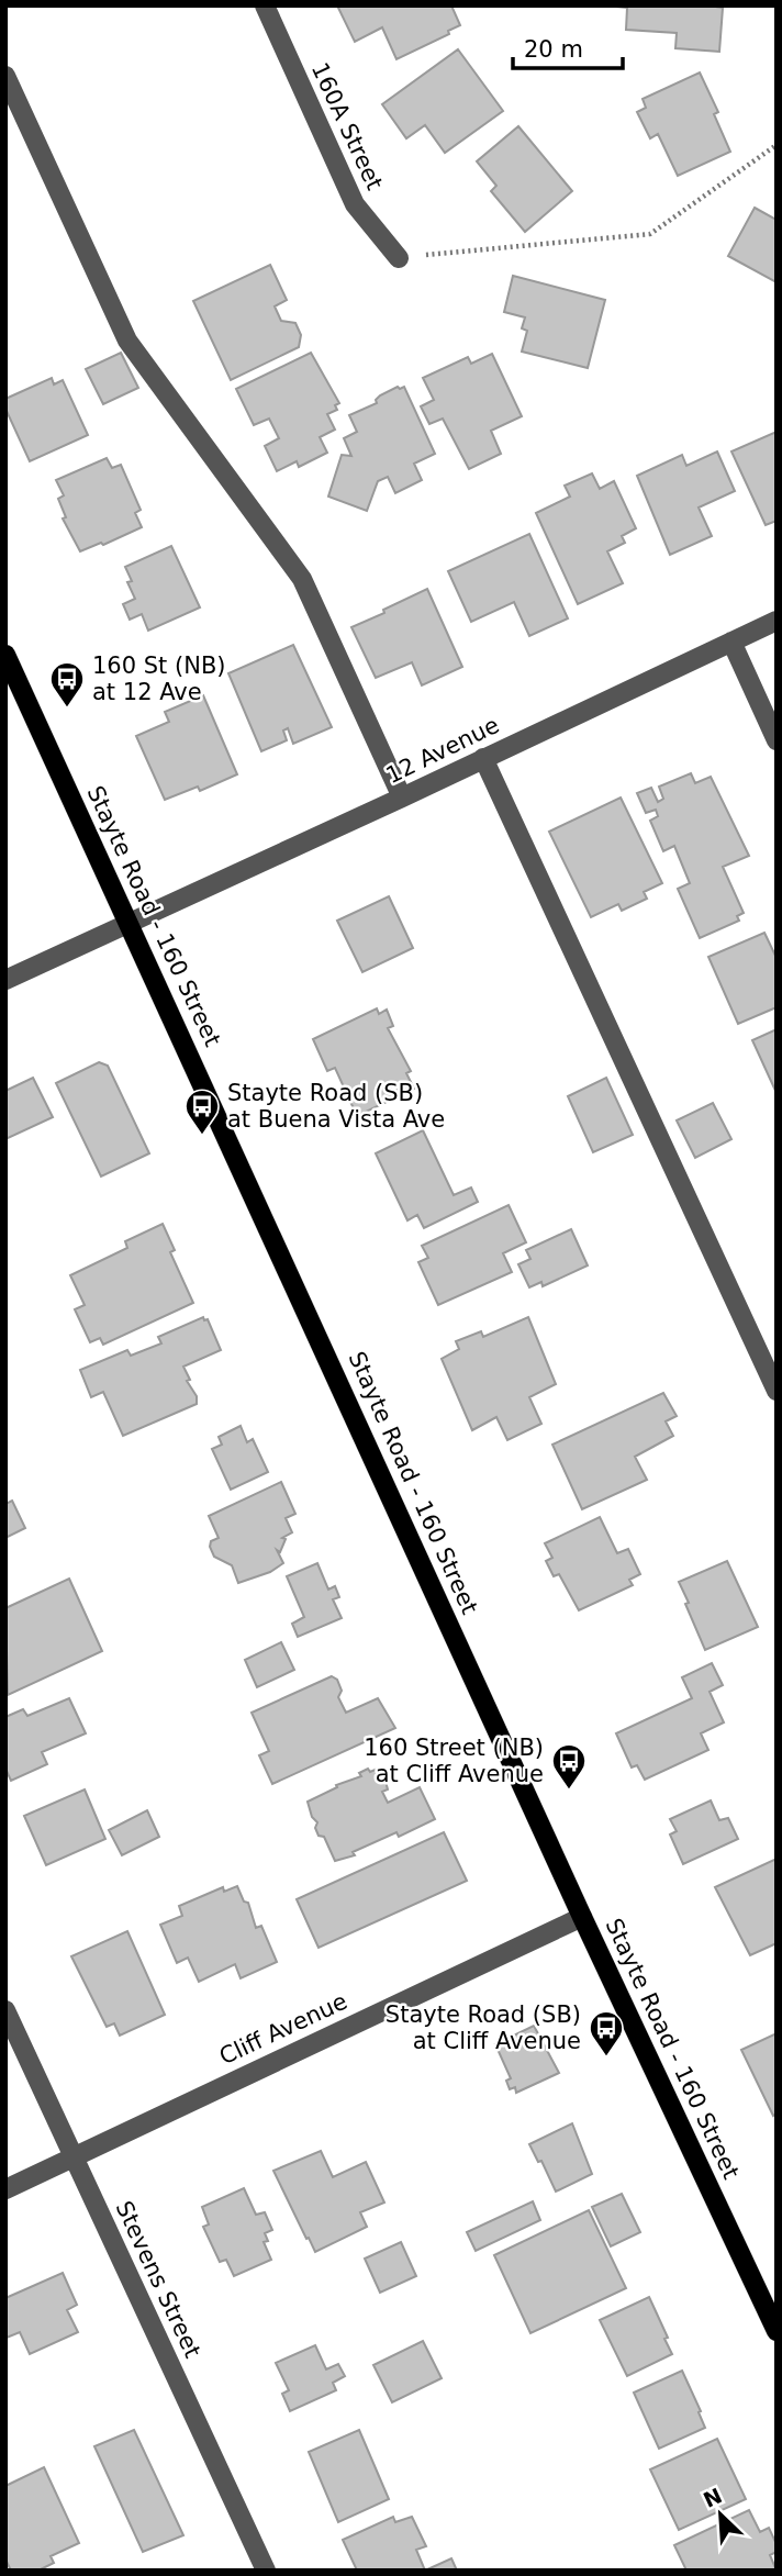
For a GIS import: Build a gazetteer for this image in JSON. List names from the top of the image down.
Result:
{
  "streets": {
    "main road": ["Stayte Road - 160 Street"],
    "street": [
      "160A Street",
      "12 Avenue",
      "Cliff Avenue",
      "Stevens Street"
    ]
  },
  "crossings": [
    ["12 Avenue", "Stayte Road - 160 Street"],
    ["Stayte Road - 160 Street", "Cliff Avenue"],
    ["Cliff Avenue", "Stevens Street"]
  ],
  "places": {
    "bus stop": [
      "160 St (NB) at 12 Ave",
      "Stayte Road (SB) at Buena Vista Ave",
      "160 Street (NB) at Cliff Avenue",
      "Stayte Road (SB) at Cliff Avenue"
    ]
  },
  "scale_bar": "20 m",
  "north": "top left"
}
